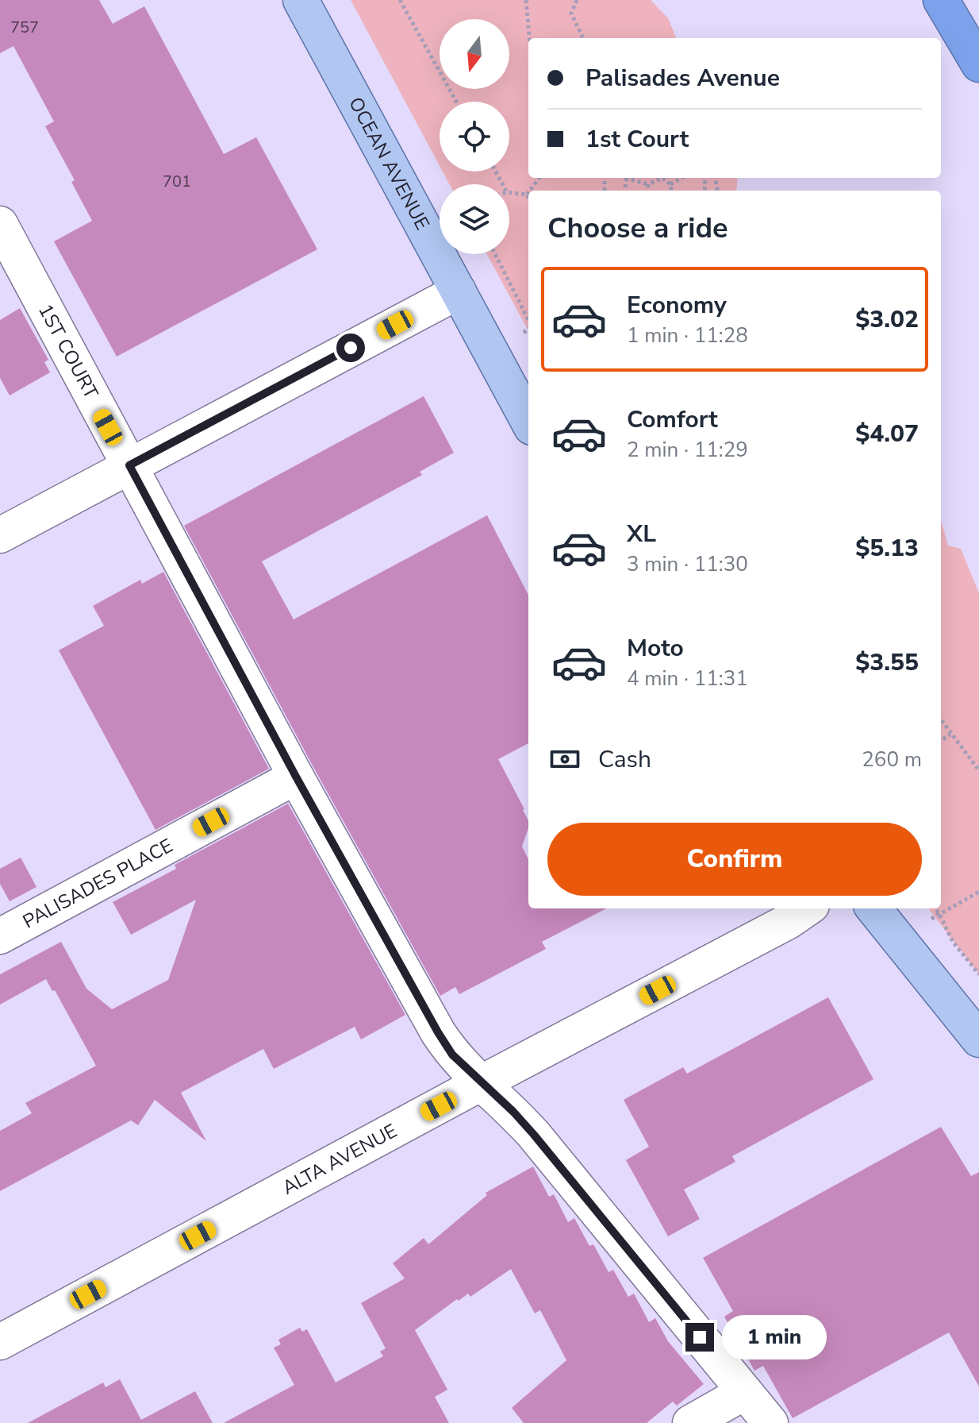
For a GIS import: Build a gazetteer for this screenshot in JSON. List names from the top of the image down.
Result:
{
  "streets": {
    "main road": ["OCEAN AVENUE"],
    "street": ["1ST COURT", "PALISADES PLACE", "ALTA AVENUE"]
  },
  "crossings": [
    ["1ST COURT", "PALISADES PLACE"],
    ["1ST COURT", "ALTA AVENUE"]
  ],
  "house_numbers": ["757", "701"],
  "north": "bottom",
  "page": {
    "banner": ["Palisades Avenue", "1st Court"],
    "heading": "Choose a ride",
    "list": [
      {
        "name": "Economy",
        "note": "1 min · 11:28",
        "value": "$3.02"
      },
      {
        "name": "Comfort",
        "note": "2 min · 11:29",
        "value": "$4.07"
      },
      {
        "name": "XL",
        "note": "3 min · 11:30",
        "value": "$5.13"
      },
      {
        "name": "Moto",
        "note": "4 min · 11:31",
        "value": "$3.55"
      }
    ],
    "pay": ["Cash", "260 m"],
    "buttons": "Confirm",
    "bubble": "1 min"
  }
}
